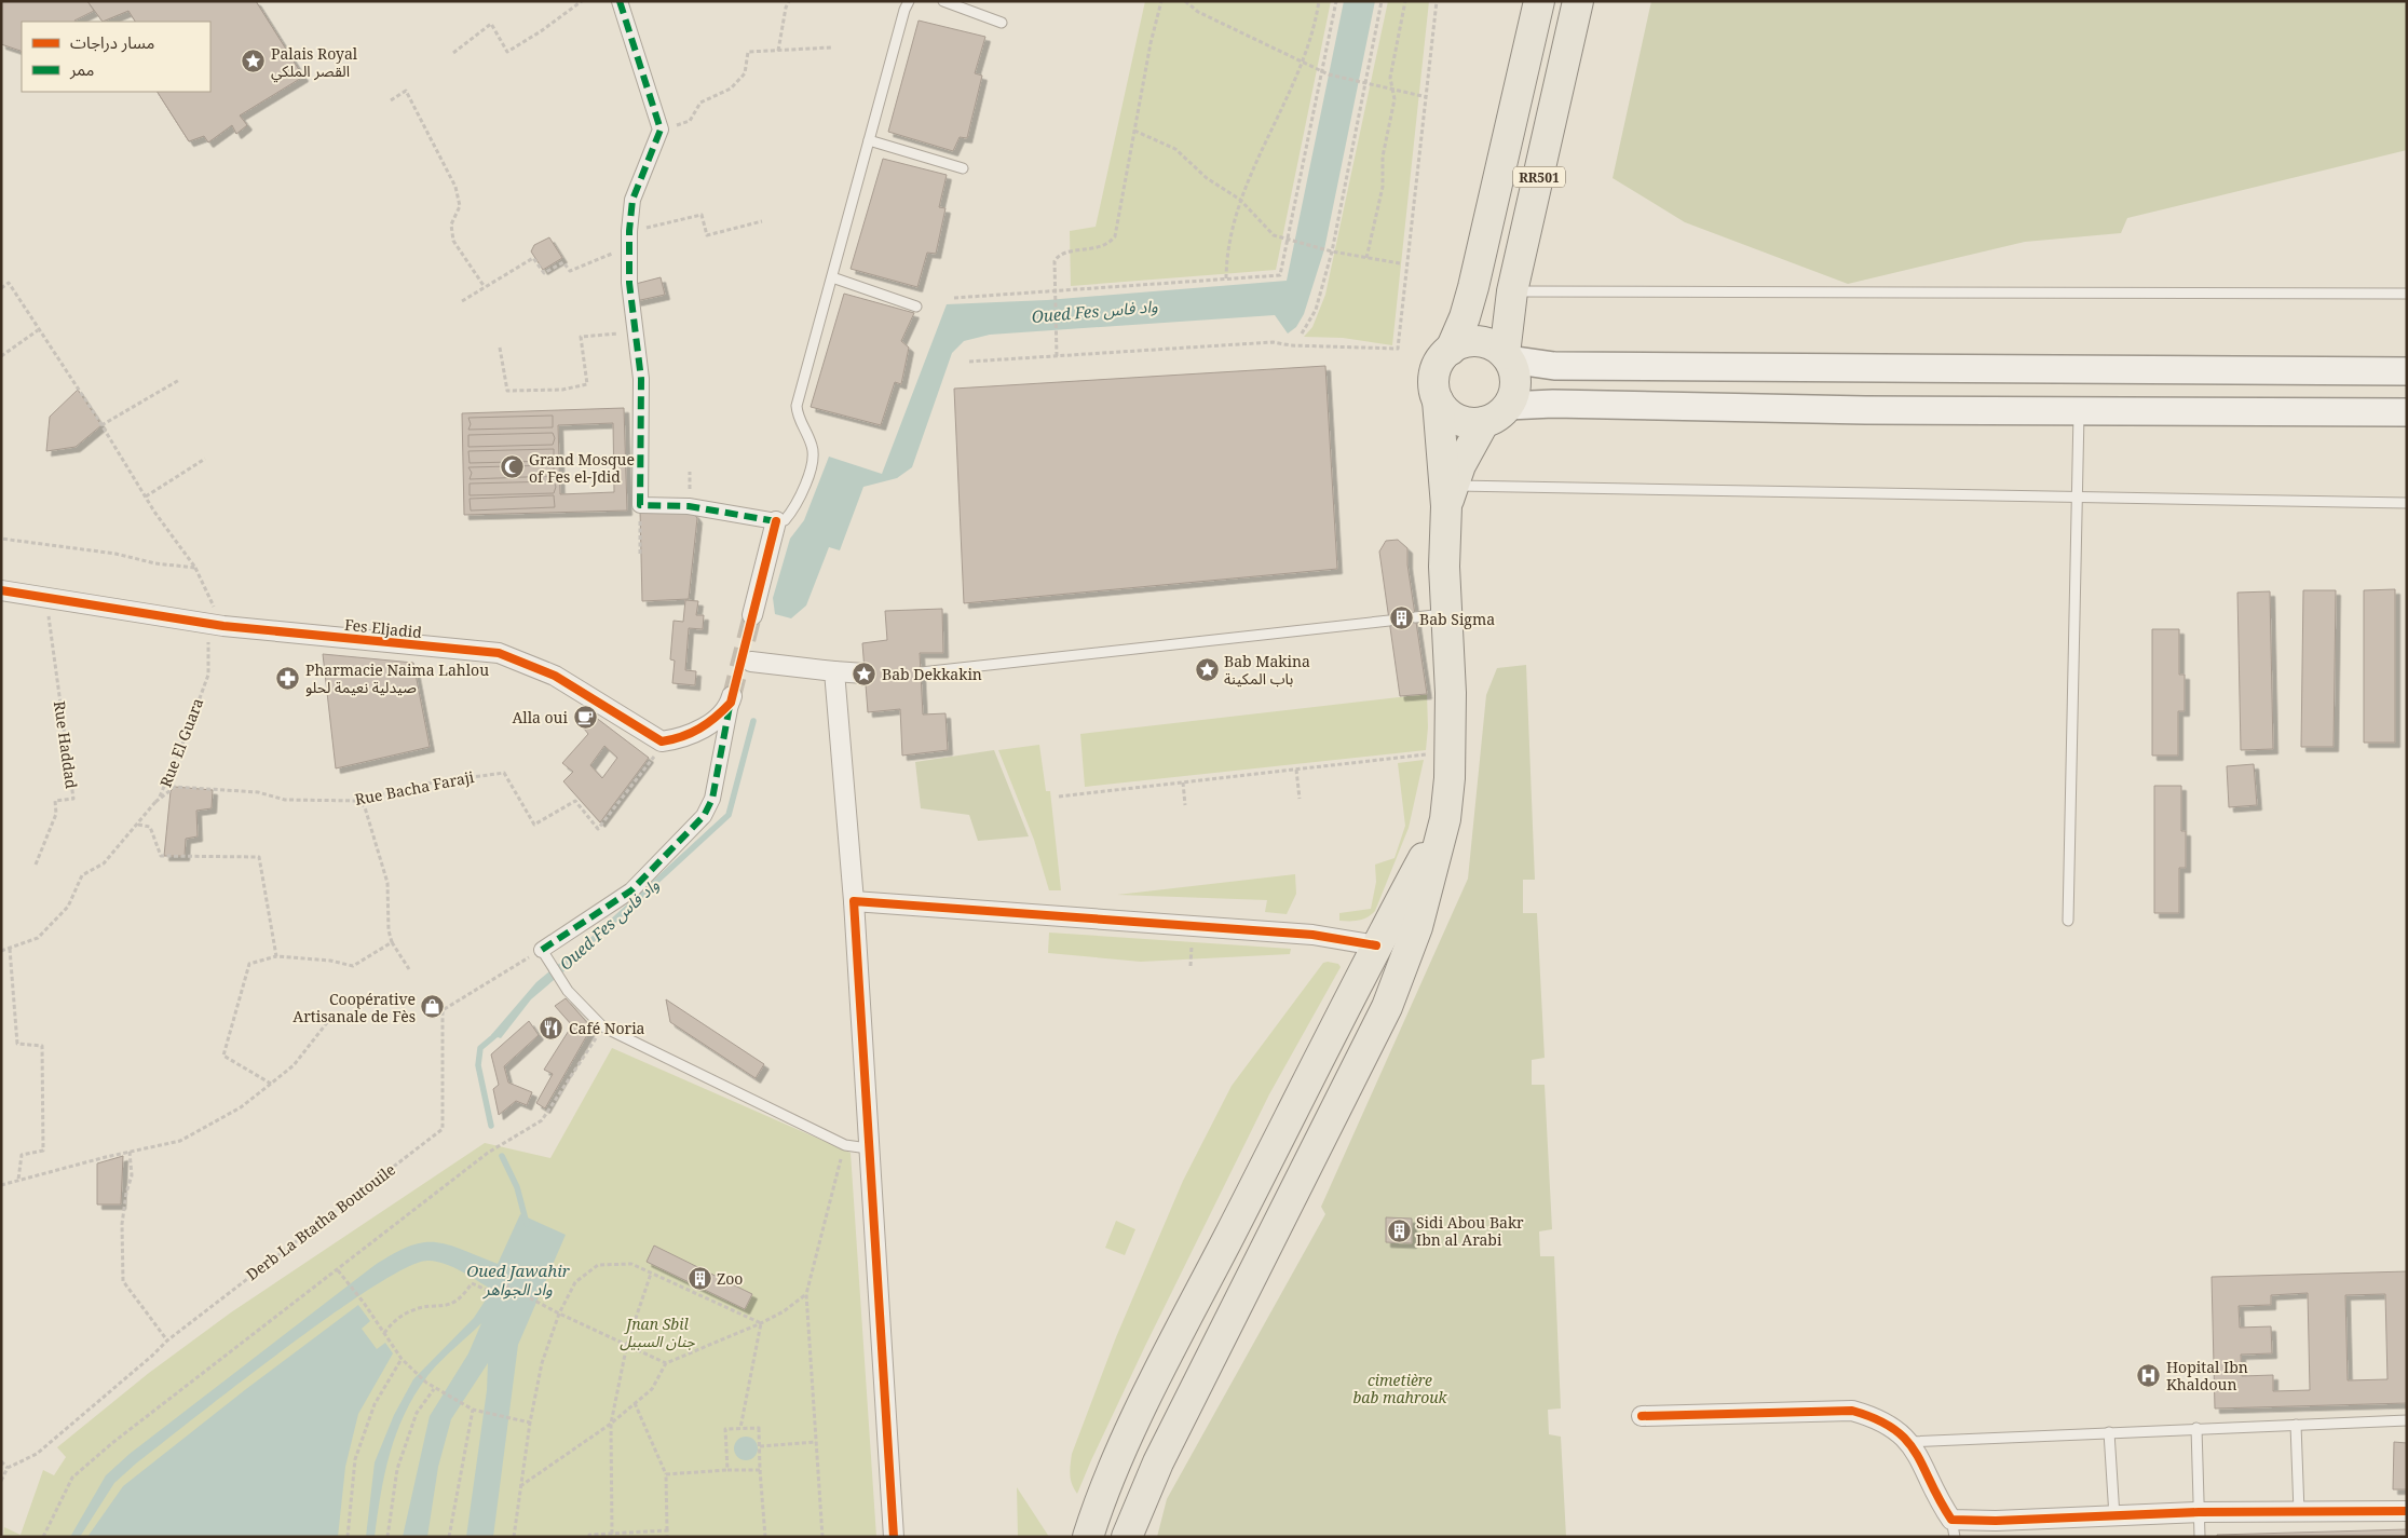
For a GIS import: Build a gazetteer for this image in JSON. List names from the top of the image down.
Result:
{
  "streets": {
    "main road": ["RR501"],
    "street": ["Fes Eljadid"],
    "path": [
      "Rue El Guara",
      "Rue Haddad",
      "Rue Bacha Faraji",
      "Derb La Btatha Boutouile"
    ]
  },
  "crossings": [
    ["Fes Eljadid", "Rue El Guara"],
    ["Fes Eljadid", "Rue Bacha Faraji"],
    ["Rue El Guara", "Rue Bacha Faraji"]
  ],
  "water": ["Oued Fes واد فاس", "Oued Jawahir واد الجواهر"],
  "parks": ["Jnan Sbil جنان السبيل", "cimetière bab mahrouk"],
  "places": {
    "place": ["Palais Royal القصر الملكي", "Bab Makina باب المكينة", "Bab Dekkakin"],
    "mosque": ["Grand Mosque of Fes el-Jdid"],
    "building": ["Bab Sigma", "Sidi Abou Bakr Ibn al Arabi", "Zoo"],
    "pharmacy": ["Pharmacie Naima Lahlou صيدلية نعيمة لحلو"],
    "cafe": ["Alla oui"],
    "shop": ["Coopérative Artisanale de Fès"],
    "restaurant": ["Café Noria"],
    "hospital": ["Hopital Ibn Khaldoun"]
  },
  "legend": ["مسار دراجات", "ممر"]
}
